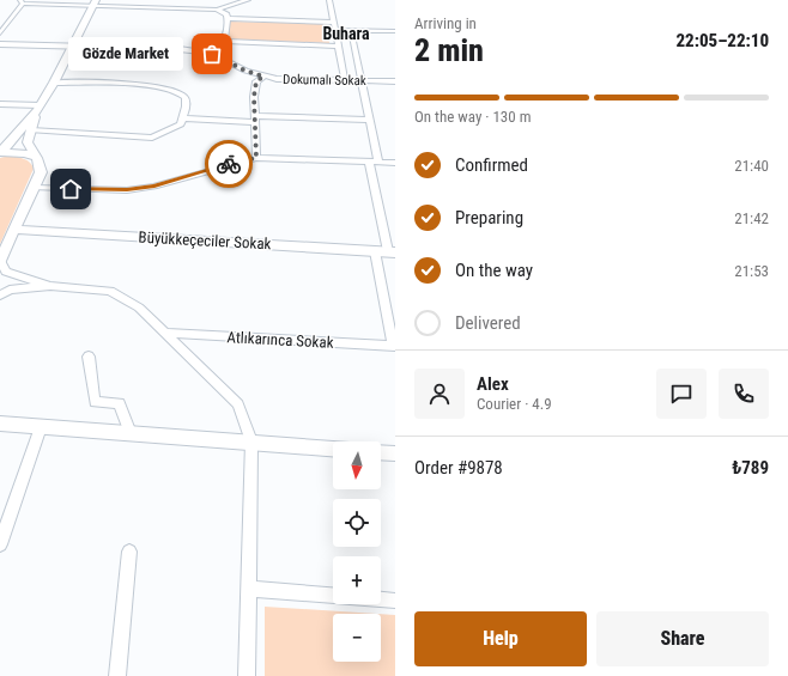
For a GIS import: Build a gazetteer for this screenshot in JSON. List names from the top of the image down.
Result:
{
  "streets": {
    "street": ["Dokumalı Sokak", "Büyükkeçeciler Sokak", "Atlıkarınca Sokak"]
  },
  "districts": ["Buhara"],
  "places": ["Gözde Market"],
  "north": "bottom",
  "page": {
    "heading": ["2 min", "Arriving in", "22:05–22:10"],
    "panel": [
      "Alex",
      "Courier · 4.9",
      "Order #9878",
      "₺789"
    ],
    "bubble": "Gözde Market",
    "bar": "On the way · 130 m",
    "list": [
      ["Confirmed", "21:40"],
      ["Preparing", "21:42"],
      ["On the way", "21:53"],
      "Delivered"
    ],
    "map_buttons": ["+", "−"],
    "buttons": ["Help", "Share"]
  }
}
